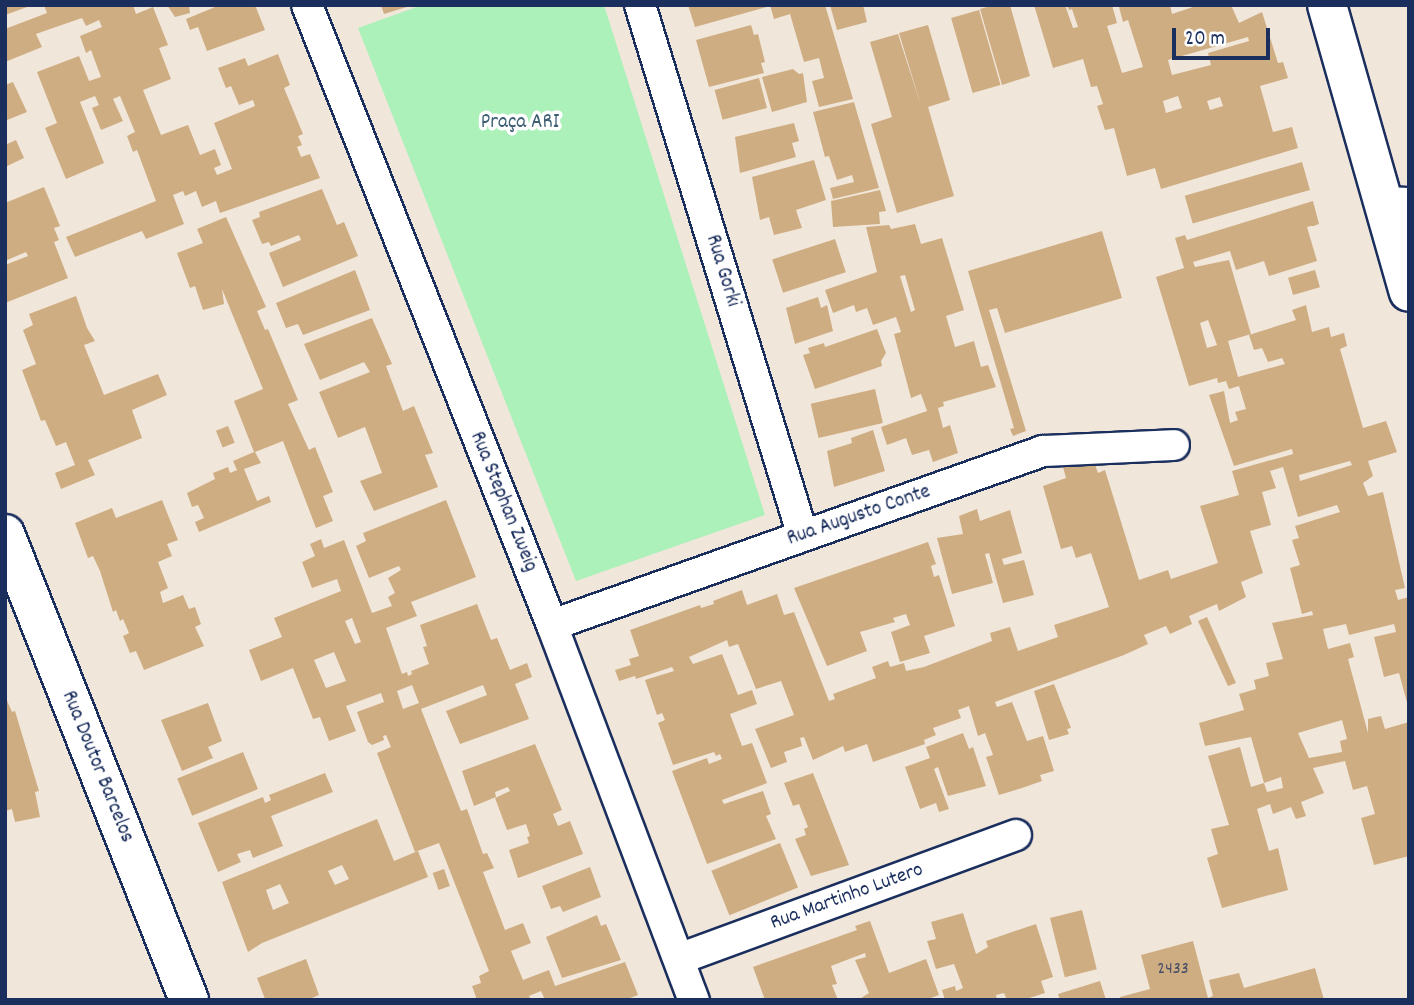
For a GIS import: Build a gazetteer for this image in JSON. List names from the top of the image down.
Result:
{
  "streets": {
    "street": [
      "Rua Gorki",
      "Rua Stephan Zweig",
      "Rua Augusto Conte",
      "Rua Doutor Barcelos",
      "Rua Martinho Lutero"
    ]
  },
  "crossings": [
    ["Rua Gorki", "Rua Augusto Conte"],
    ["Rua Stephan Zweig", "Rua Augusto Conte"],
    ["Rua Stephan Zweig", "Rua Martinho Lutero"]
  ],
  "parks": ["Praça ARI"],
  "house_numbers": ["2433"],
  "scale_bar": "20 m"
}
